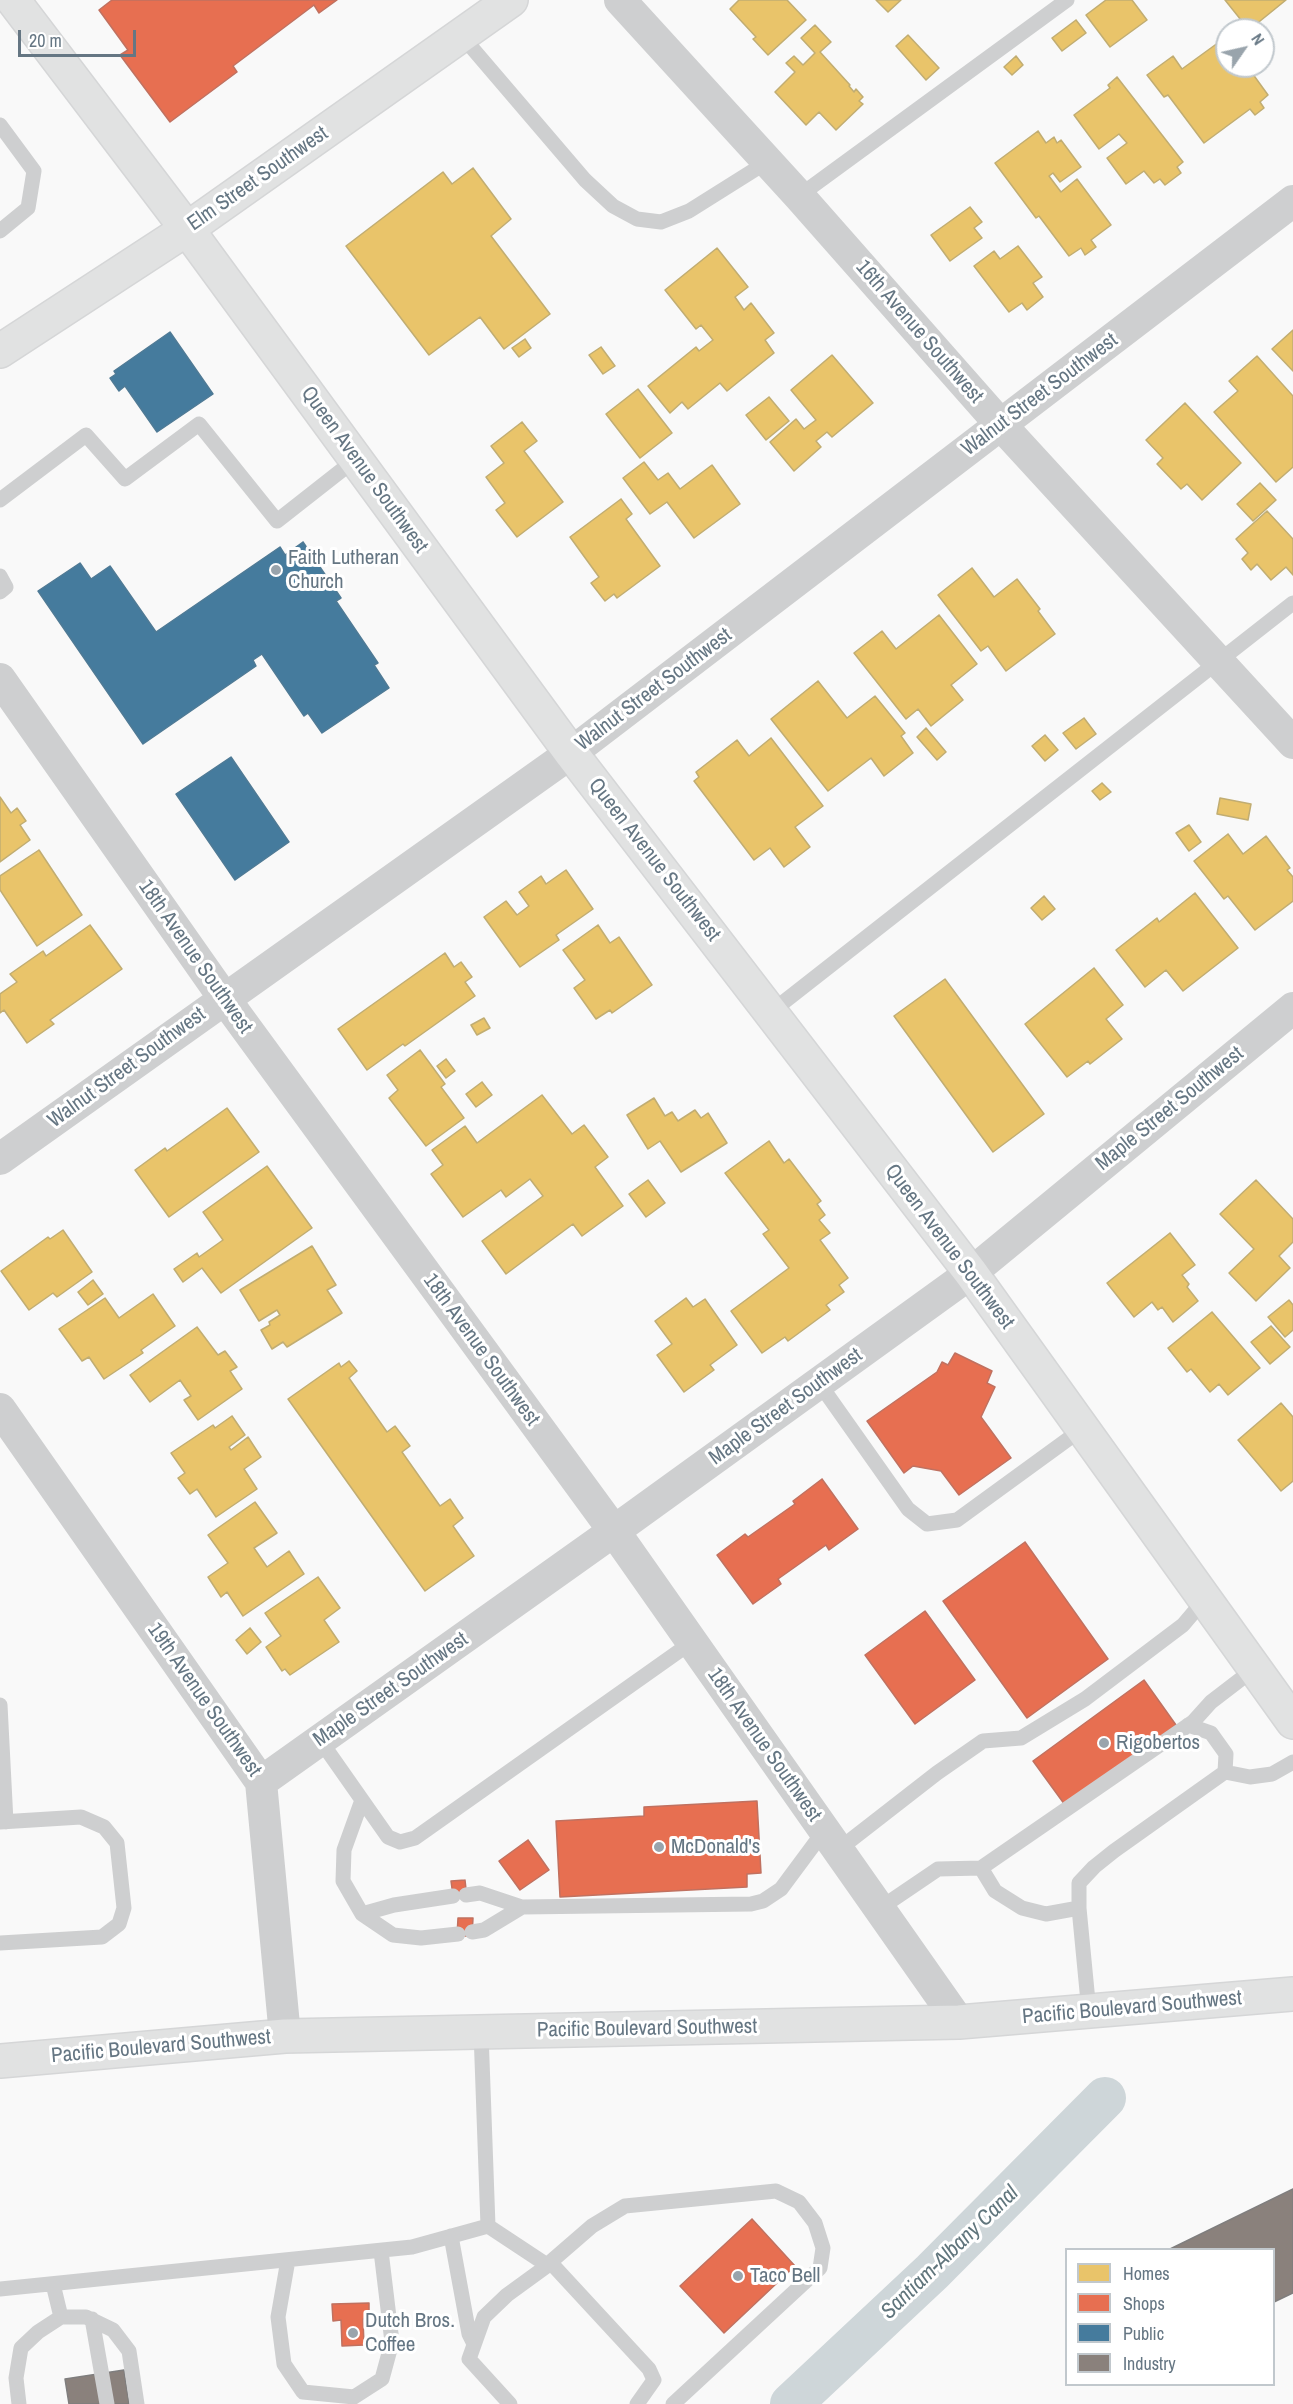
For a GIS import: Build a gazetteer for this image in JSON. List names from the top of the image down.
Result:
{
  "streets": {
    "main road": ["Elm Street Southwest", "Queen Avenue Southwest", "Pacific Boulevard Southwest"],
    "street": [
      "16th Avenue Southwest",
      "Walnut Street Southwest",
      "18th Avenue Southwest",
      "Maple Street Southwest",
      "19th Avenue Southwest"
    ]
  },
  "crossings": [
    ["Elm Street Southwest", "Queen Avenue Southwest"],
    ["16th Avenue Southwest", "Walnut Street Southwest"],
    ["Walnut Street Southwest", "Queen Avenue Southwest"],
    ["Walnut Street Southwest", "18th Avenue Southwest"],
    ["Queen Avenue Southwest", "Maple Street Southwest"],
    ["18th Avenue Southwest", "Maple Street Southwest"],
    ["18th Avenue Southwest", "Pacific Boulevard Southwest"],
    ["Maple Street Southwest", "19th Avenue Southwest"],
    ["19th Avenue Southwest", "Pacific Boulevard Southwest"]
  ],
  "water": ["Santiam-Albany Canal"],
  "places": [
    "Faith Lutheran Church",
    "Rigobertos",
    "McDonald's",
    "Taco Bell",
    "Dutch Bros. Coffee"
  ],
  "legend": [
    "Homes",
    "Shops",
    "Public",
    "Industry"
  ],
  "scale_bar": "20 m",
  "north": "top right"
}
